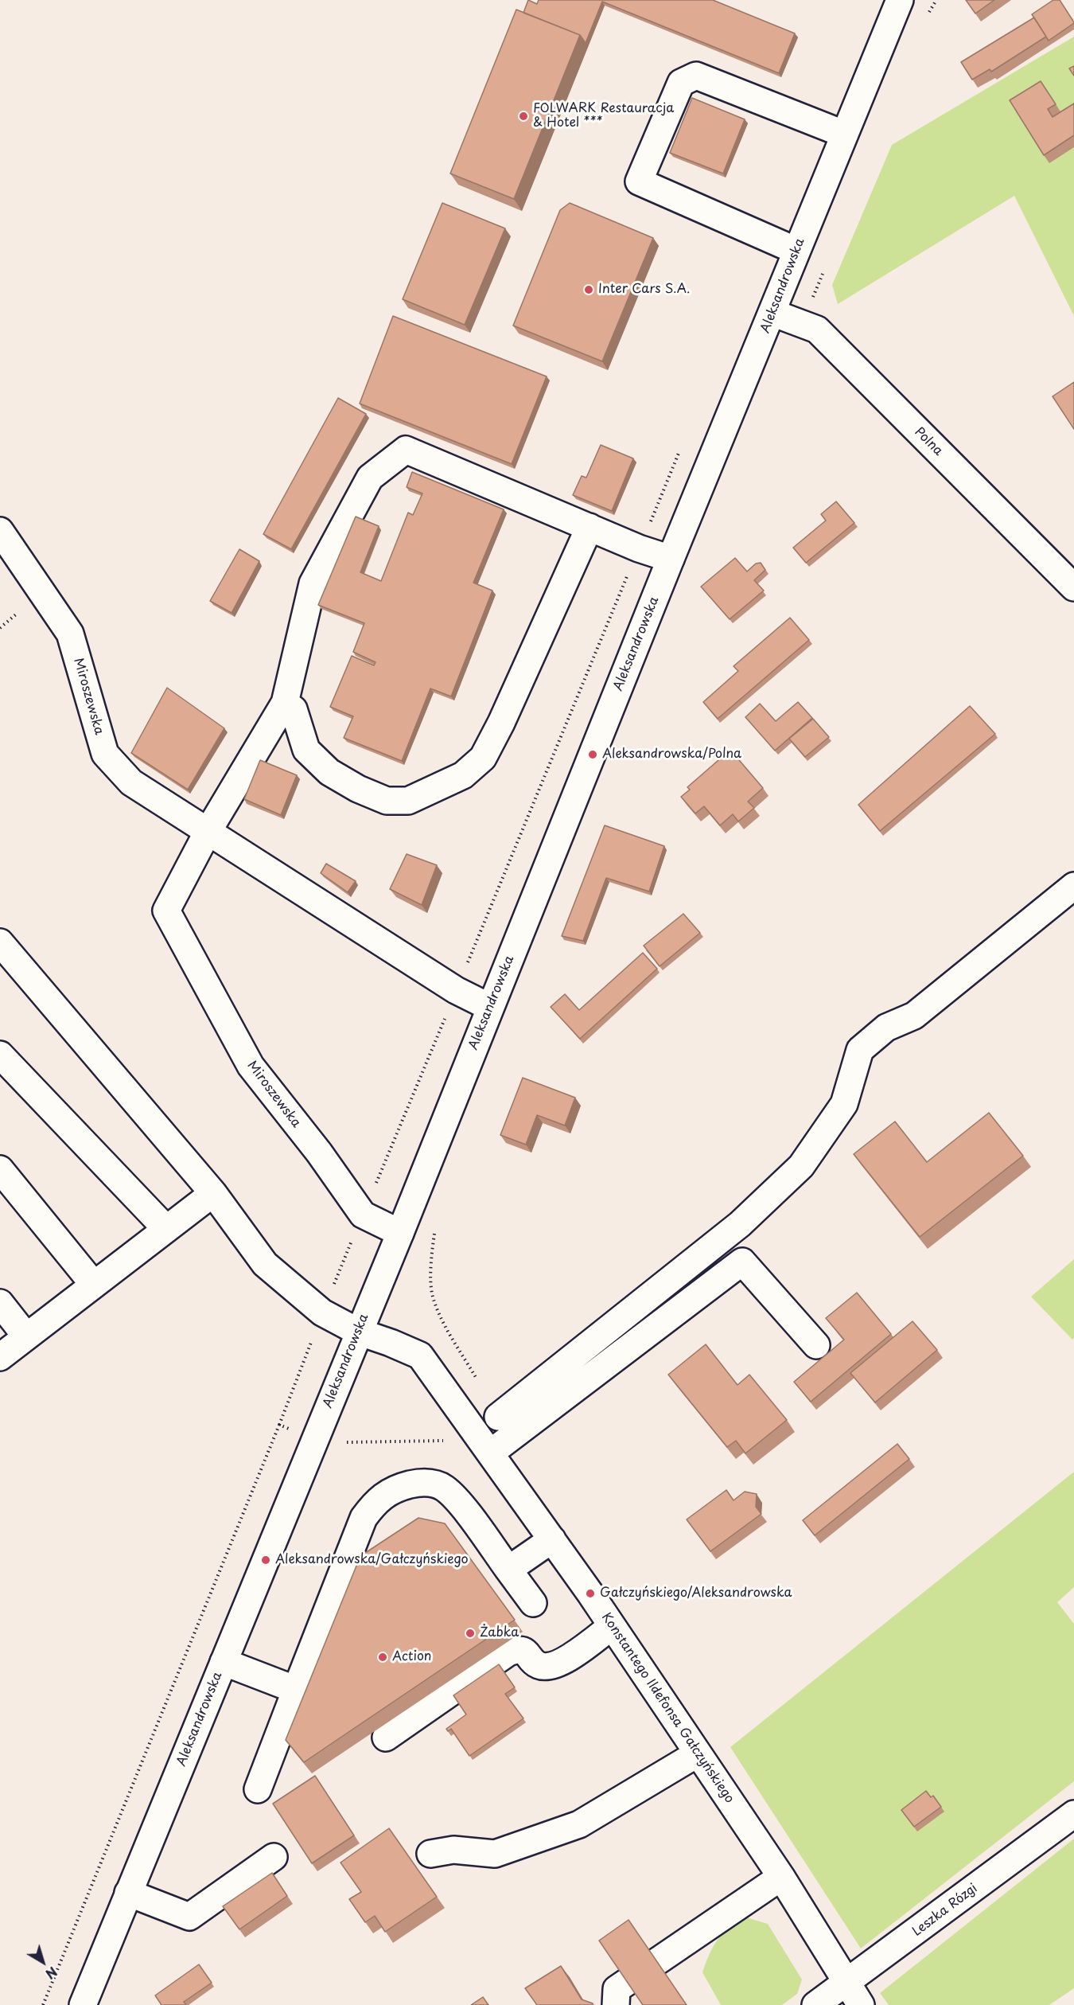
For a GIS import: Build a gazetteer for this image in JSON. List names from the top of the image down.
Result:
{
  "streets": {
    "street": [
      "Aleksandrowska",
      "Polna",
      "Miroszewska",
      "Konstantego Ildefonsa Gałczyńskiego",
      "Leszka Rózgi"
    ]
  },
  "crossings": [
    ["Aleksandrowska", "Polna"],
    ["Aleksandrowska", "Miroszewska"],
    ["Aleksandrowska", "Konstantego Ildefonsa Gałczyńskiego"],
    ["Konstantego Ildefonsa Gałczyńskiego", "Leszka Rózgi"]
  ],
  "places": [
    "FOLWARK Restauracja & Hotel ***",
    "Inter Cars S.A.",
    "Aleksandrowska/Polna",
    "Aleksandrowska/Gałczyńskiego",
    "Gałczyńskiego/Aleksandrowska",
    "Żabka",
    "Action"
  ],
  "north": "bottom right"
}
